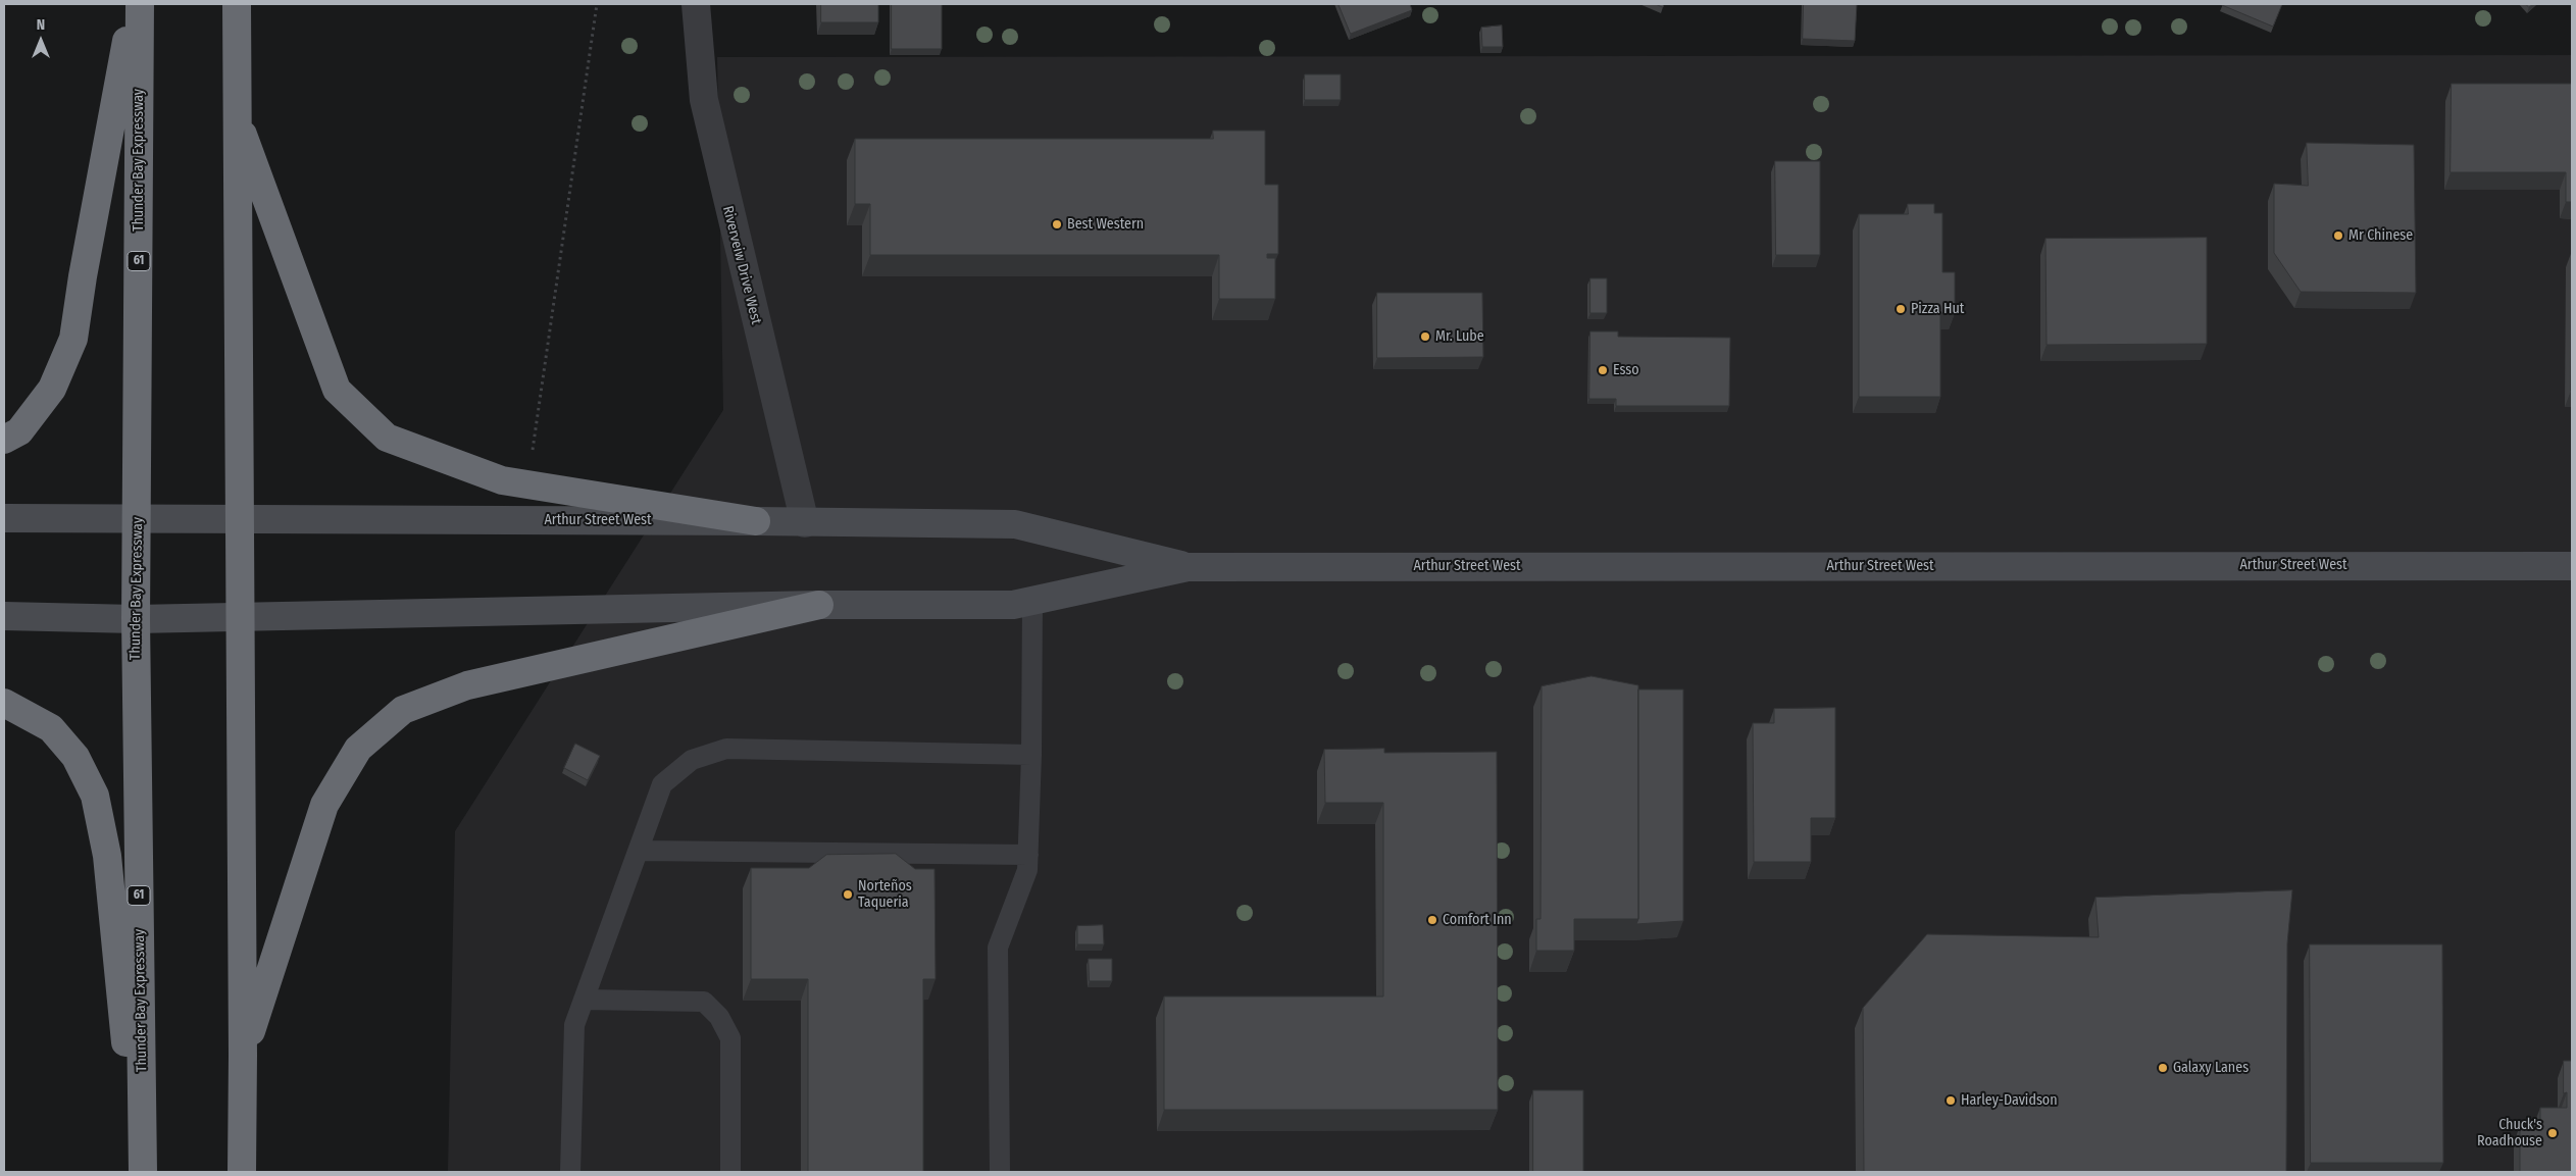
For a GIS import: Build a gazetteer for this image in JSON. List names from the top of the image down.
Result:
{
  "streets": {
    "highway": ["Thunder Bay Expressway", "61"],
    "main road": ["Arthur Street West"],
    "street": ["Riverveiw Drive West"]
  },
  "crossings": [
    ["Thunder Bay Expressway", "Arthur Street West"],
    ["Riverveiw Drive West", "Arthur Street West"]
  ],
  "places": [
    "Best Western",
    "Mr Chinese",
    "Pizza Hut",
    "Mr. Lube",
    "Esso",
    "Norteños Taqueria",
    "Comfort Inn",
    "Galaxy Lanes",
    "Harley-Davidson",
    "Chuck's Roadhouse"
  ],
  "north": "top"
}
